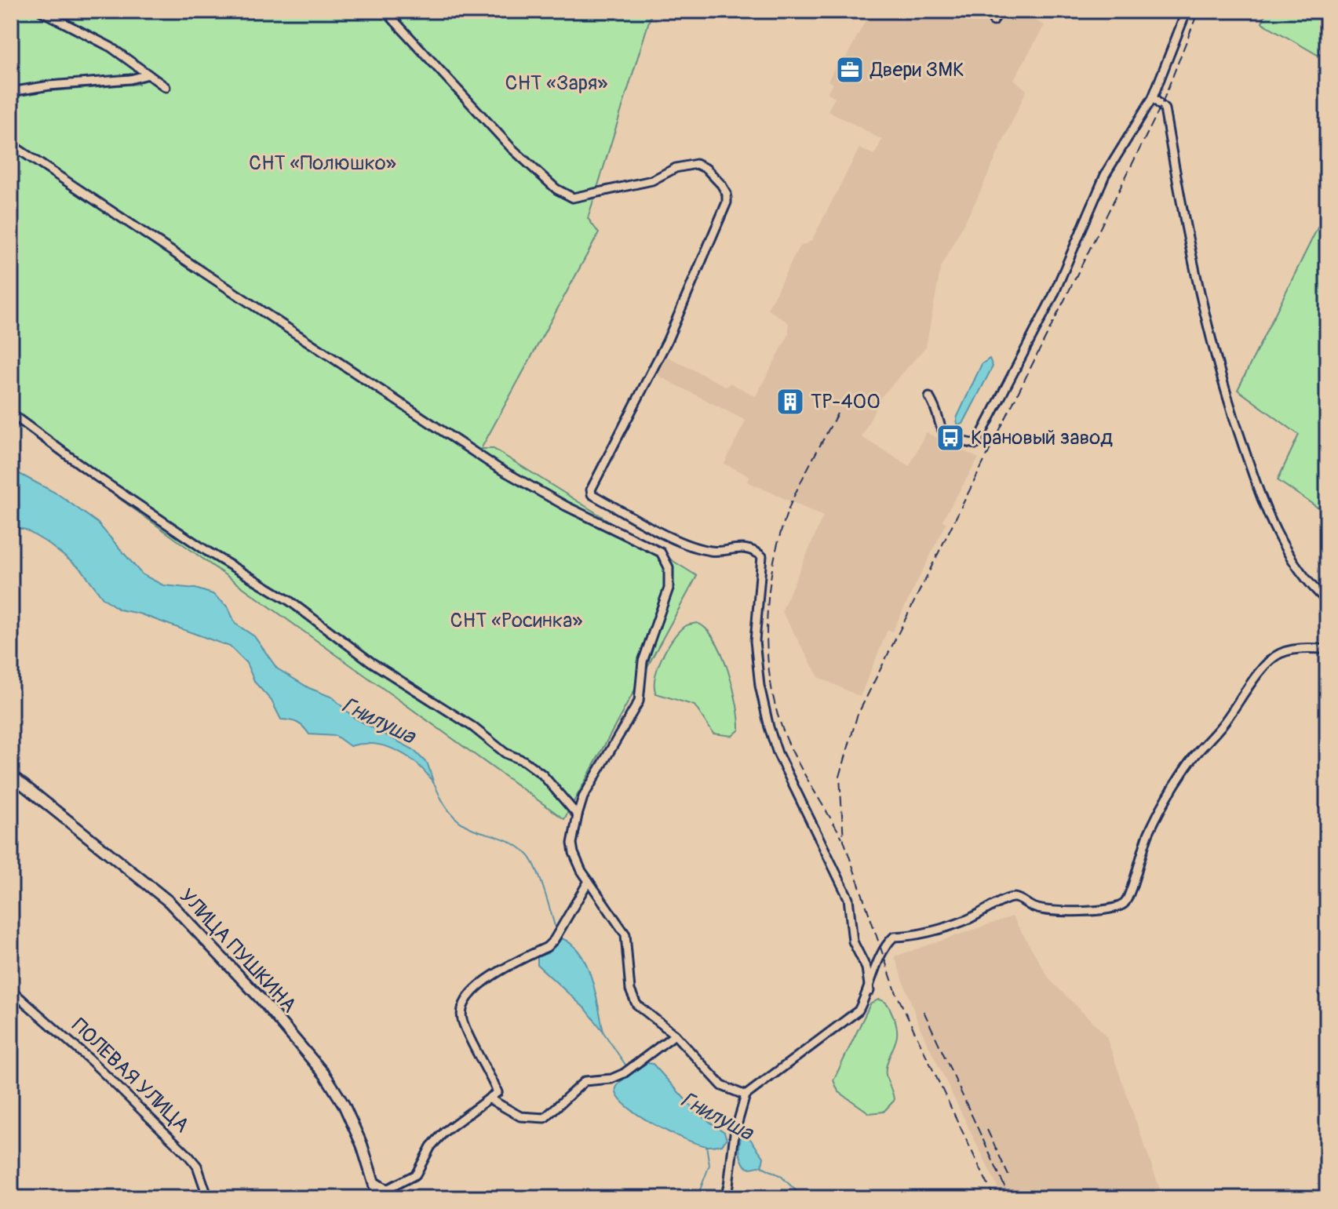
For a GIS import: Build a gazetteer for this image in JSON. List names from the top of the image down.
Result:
{
  "streets": {
    "main road": ["УЛИЦА ПУШКИНА"],
    "street": ["ПОЛЕВАЯ УЛИЦА"]
  },
  "water": ["Гнилуша"],
  "parks": ["СНТ «Заря»", "СНТ «Полюшко»", "СНТ «Росинка»"],
  "places": {
    "office": ["Двери ЗМК"],
    "building": ["ТР-400"],
    "bus stop": ["Крановый завод"]
  }
}
